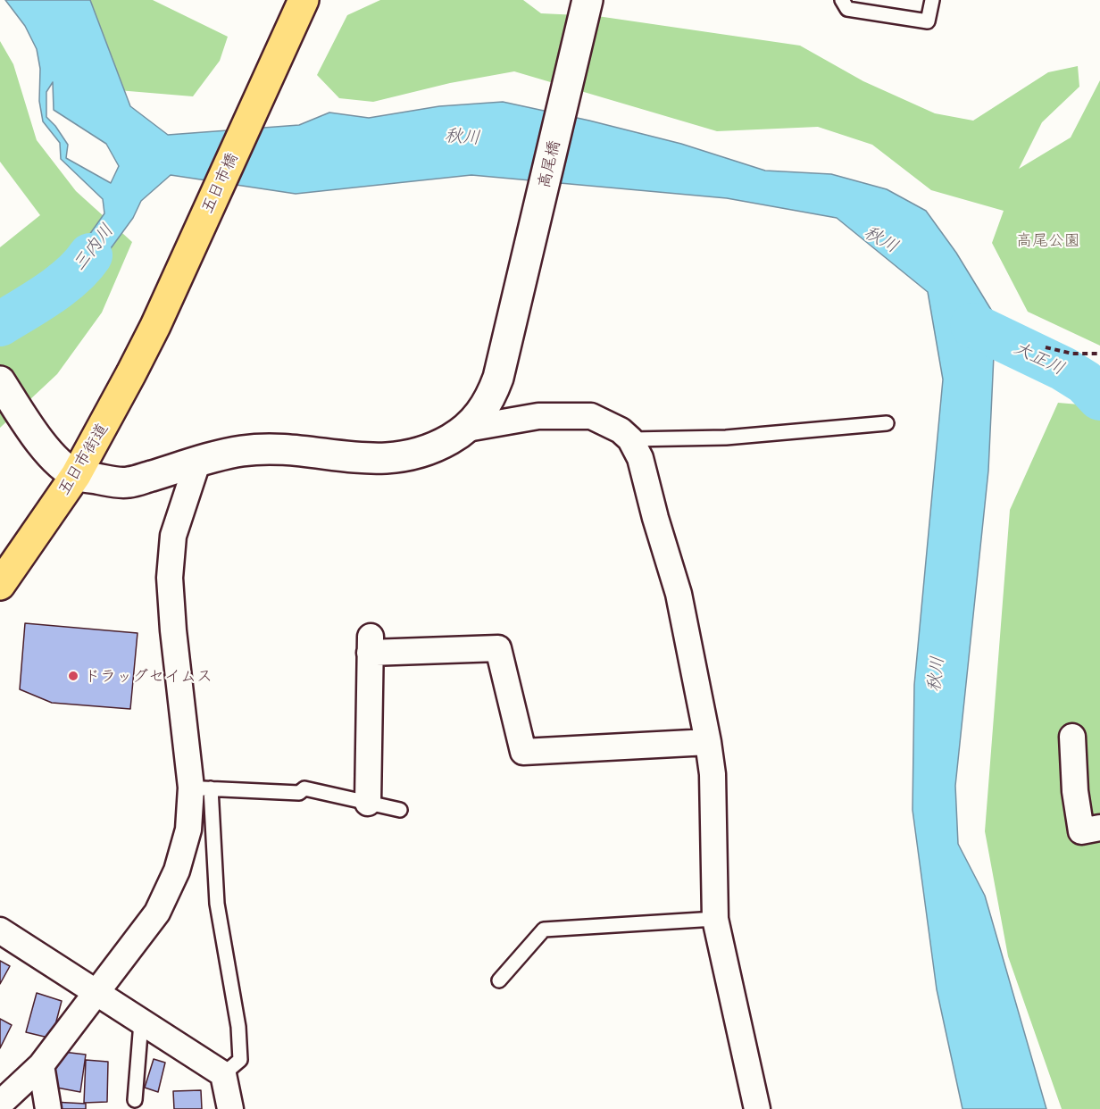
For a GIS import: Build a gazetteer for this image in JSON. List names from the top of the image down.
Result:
{
  "streets": {
    "main road": ["五日市橋", "五日市街道"],
    "street": ["高尾橋"]
  },
  "crossings": [
    ["五日市橋", "五日市街道"]
  ],
  "water": ["秋川", "三内川", "大正川"],
  "parks": ["高尾公園"],
  "places": ["ドラッグセイムス"]
}
